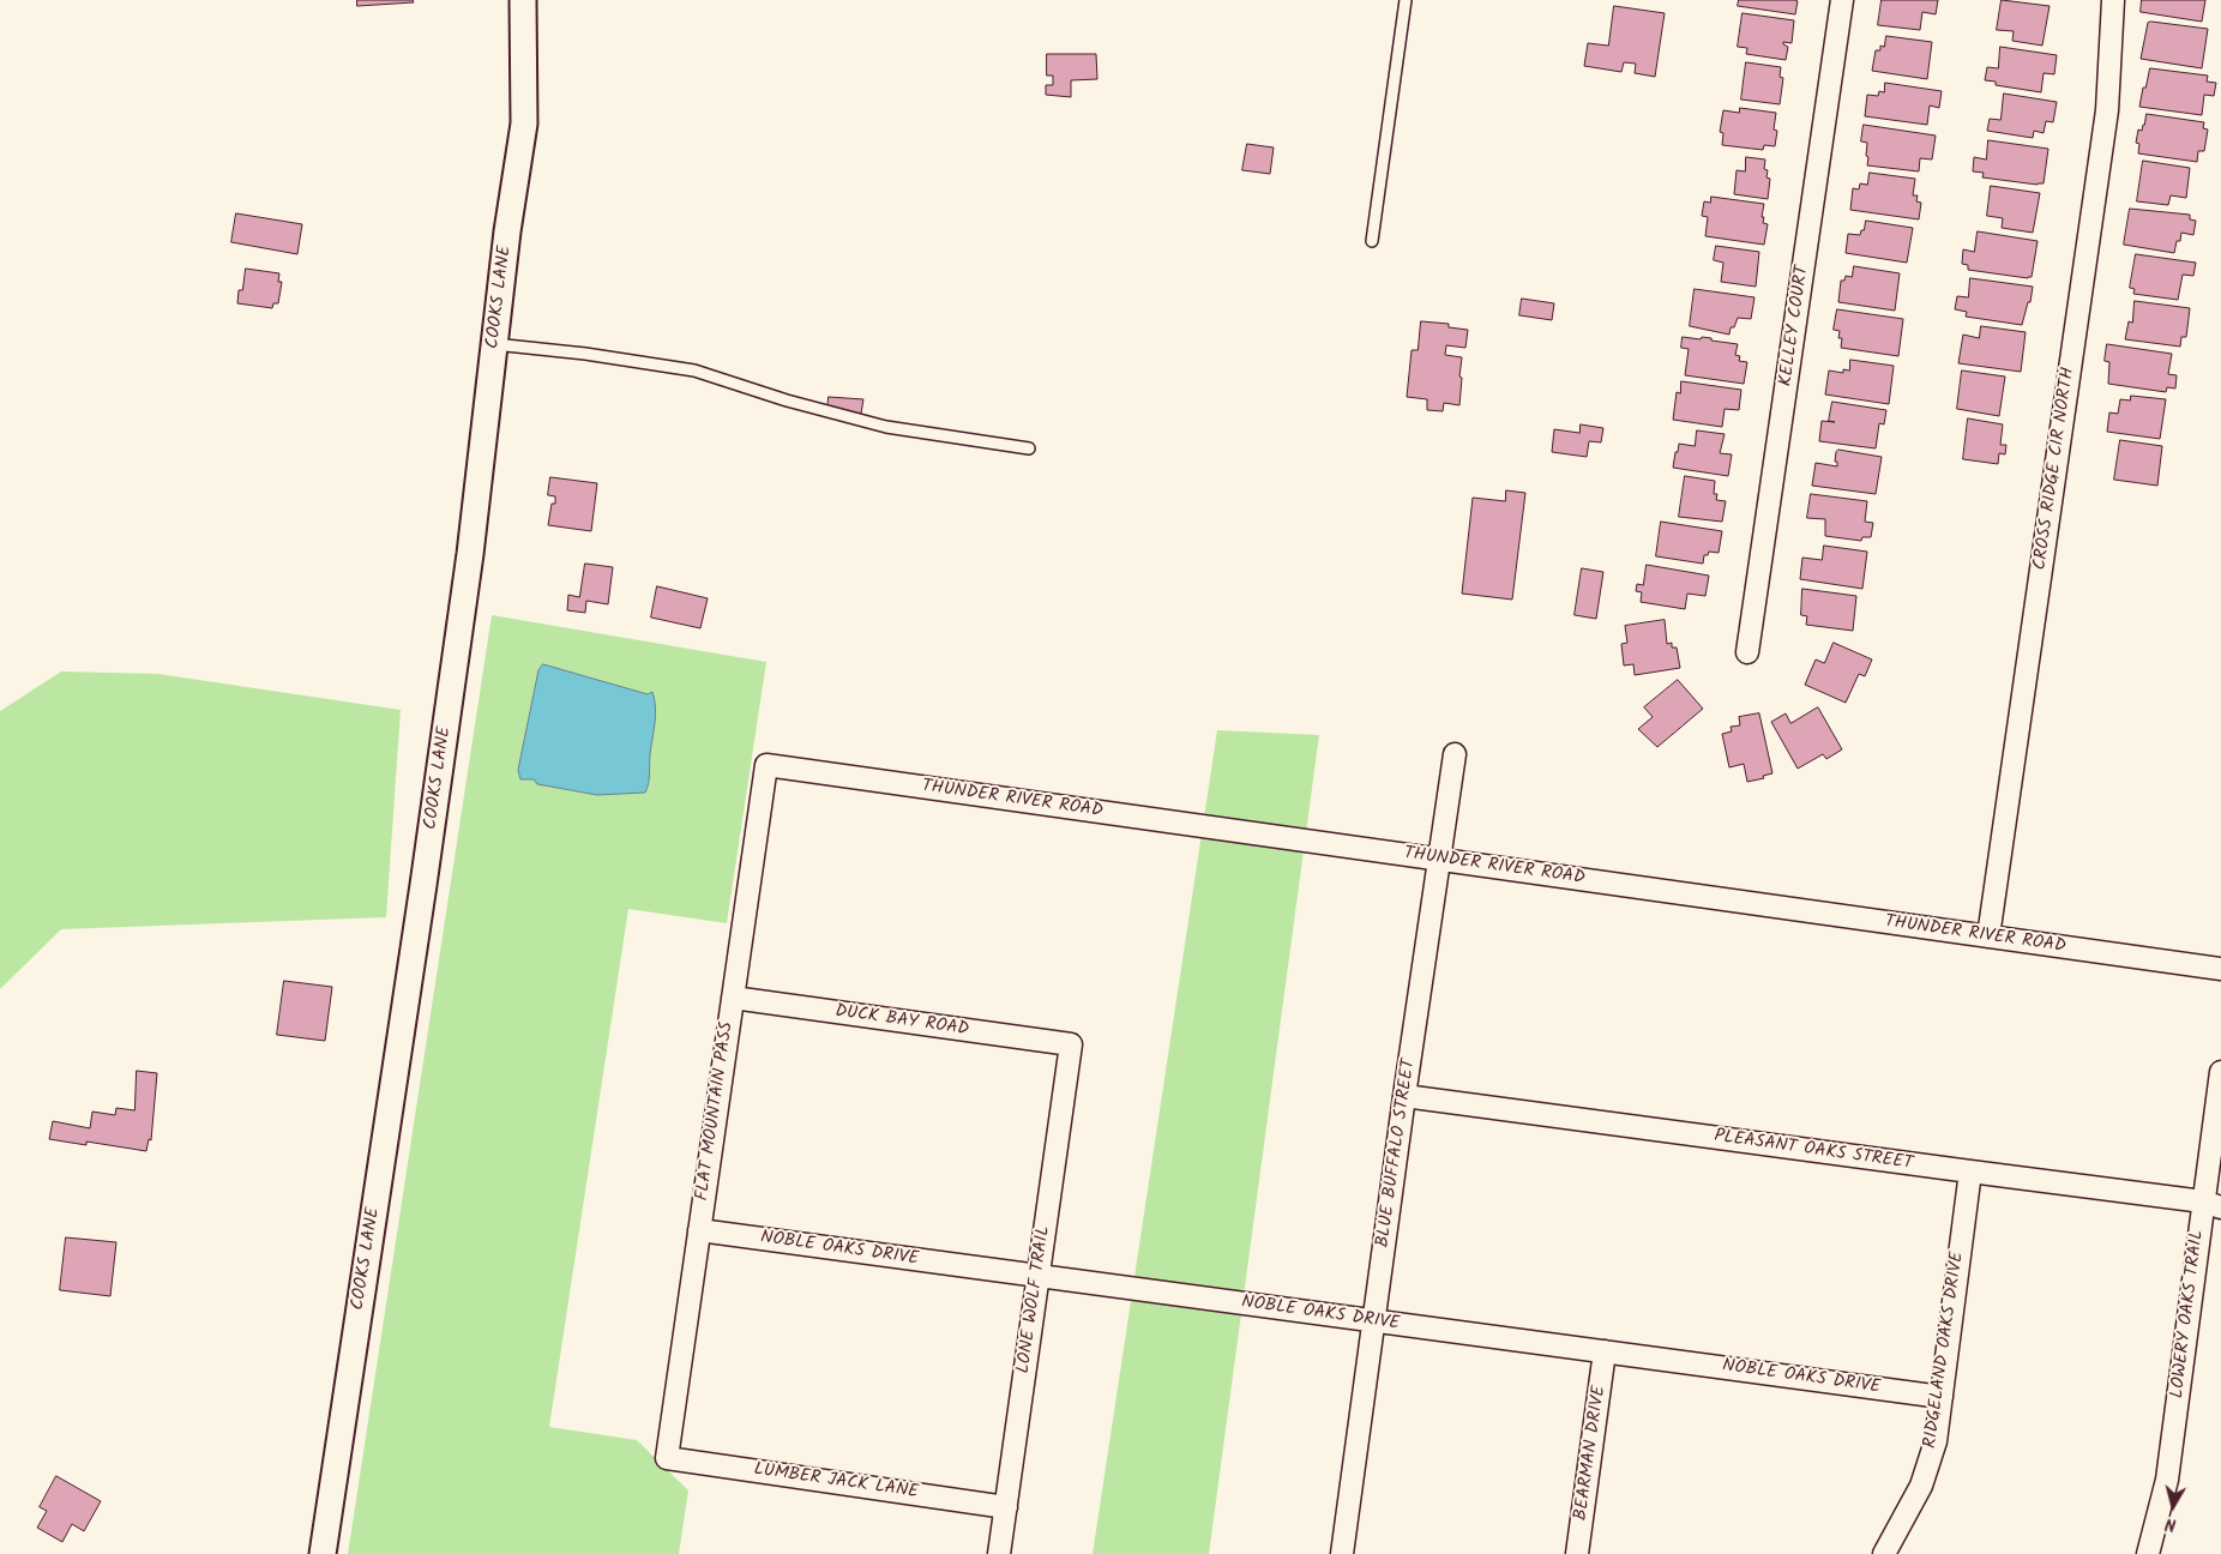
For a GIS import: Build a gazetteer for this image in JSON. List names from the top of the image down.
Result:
{
  "streets": {
    "street": [
      "COOKS LANE",
      "KELLEY COURT",
      "CROSS RIDGE CIR NORTH",
      "THUNDER RIVER ROAD",
      "DUCK BAY ROAD",
      "FLAT MOUNTAIN PASS",
      "PLEASANT OAKS STREET",
      "BLUE BUFFALO STREET",
      "NOBLE OAKS DRIVE",
      "LONE WOLF TRAIL",
      "LOWERY OAKS TRAIL",
      "RIDGELAND OAKS DRIVE",
      "BEARMAN DRIVE",
      "LUMBER JACK LANE"
    ]
  },
  "crossings": [
    ["CROSS RIDGE CIR NORTH", "THUNDER RIVER ROAD"],
    ["THUNDER RIVER ROAD", "FLAT MOUNTAIN PASS"],
    ["THUNDER RIVER ROAD", "BLUE BUFFALO STREET"],
    ["DUCK BAY ROAD", "FLAT MOUNTAIN PASS"],
    ["DUCK BAY ROAD", "LONE WOLF TRAIL"],
    ["FLAT MOUNTAIN PASS", "NOBLE OAKS DRIVE"],
    ["FLAT MOUNTAIN PASS", "LUMBER JACK LANE"],
    ["PLEASANT OAKS STREET", "BLUE BUFFALO STREET"],
    ["PLEASANT OAKS STREET", "LOWERY OAKS TRAIL"],
    ["PLEASANT OAKS STREET", "RIDGELAND OAKS DRIVE"],
    ["BLUE BUFFALO STREET", "NOBLE OAKS DRIVE"],
    ["NOBLE OAKS DRIVE", "LONE WOLF TRAIL"],
    ["NOBLE OAKS DRIVE", "RIDGELAND OAKS DRIVE"],
    ["NOBLE OAKS DRIVE", "BEARMAN DRIVE"],
    ["LONE WOLF TRAIL", "LUMBER JACK LANE"]
  ],
  "north": "bottom"
}
